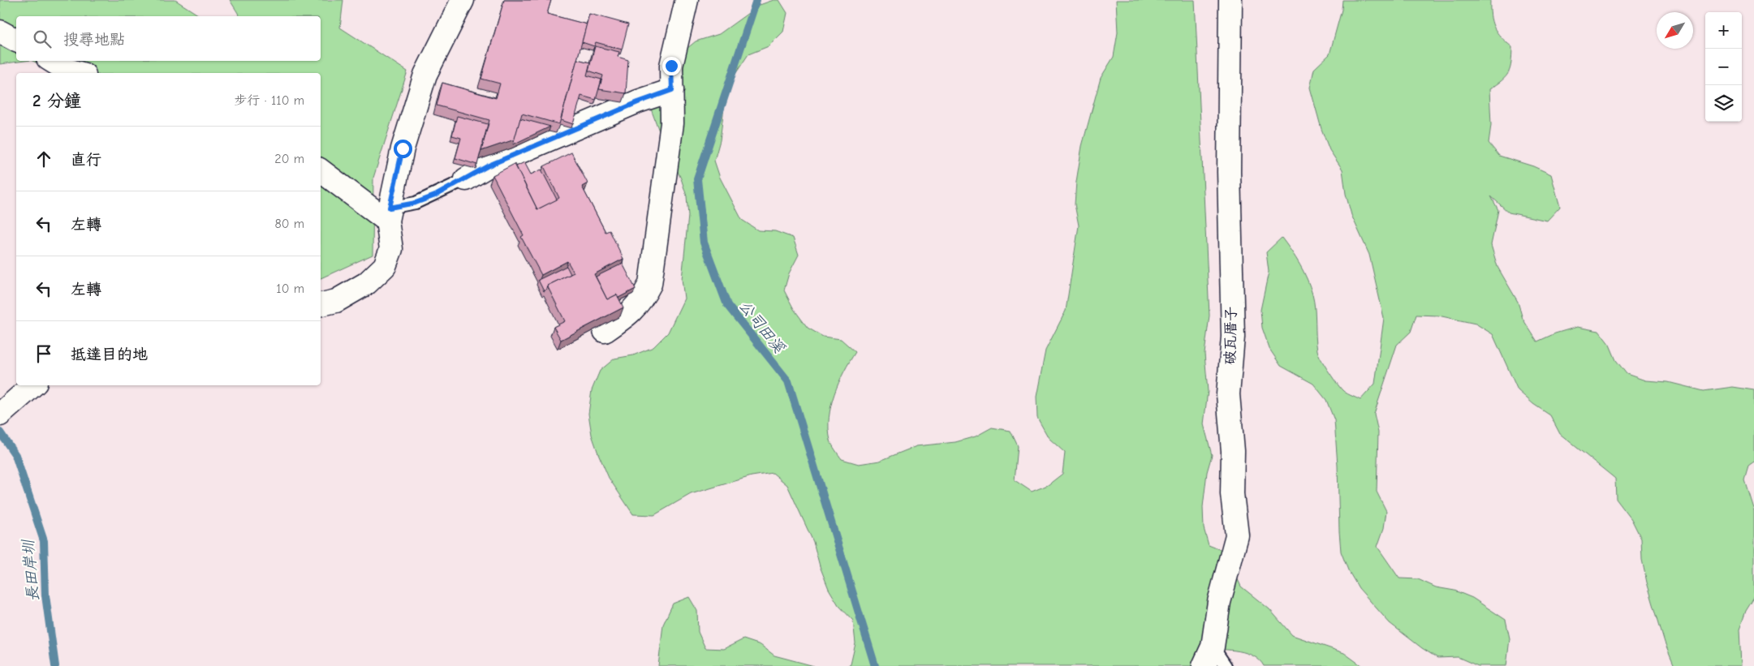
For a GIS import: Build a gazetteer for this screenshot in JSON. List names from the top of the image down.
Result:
{
  "streets": {
    "street": ["破瓦厝子"]
  },
  "water": ["公司田溪", "長田岸圳"],
  "north": "bottom left",
  "page": {
    "map_buttons": ["+", "−"],
    "search": "搜尋地點",
    "heading": ["2 分鐘", "步行 · 110 m"],
    "list": [
      ["直行", "20 m"],
      ["左轉", "80 m"],
      ["左轉", "10 m"],
      "抵達目的地"
    ]
  }
}
